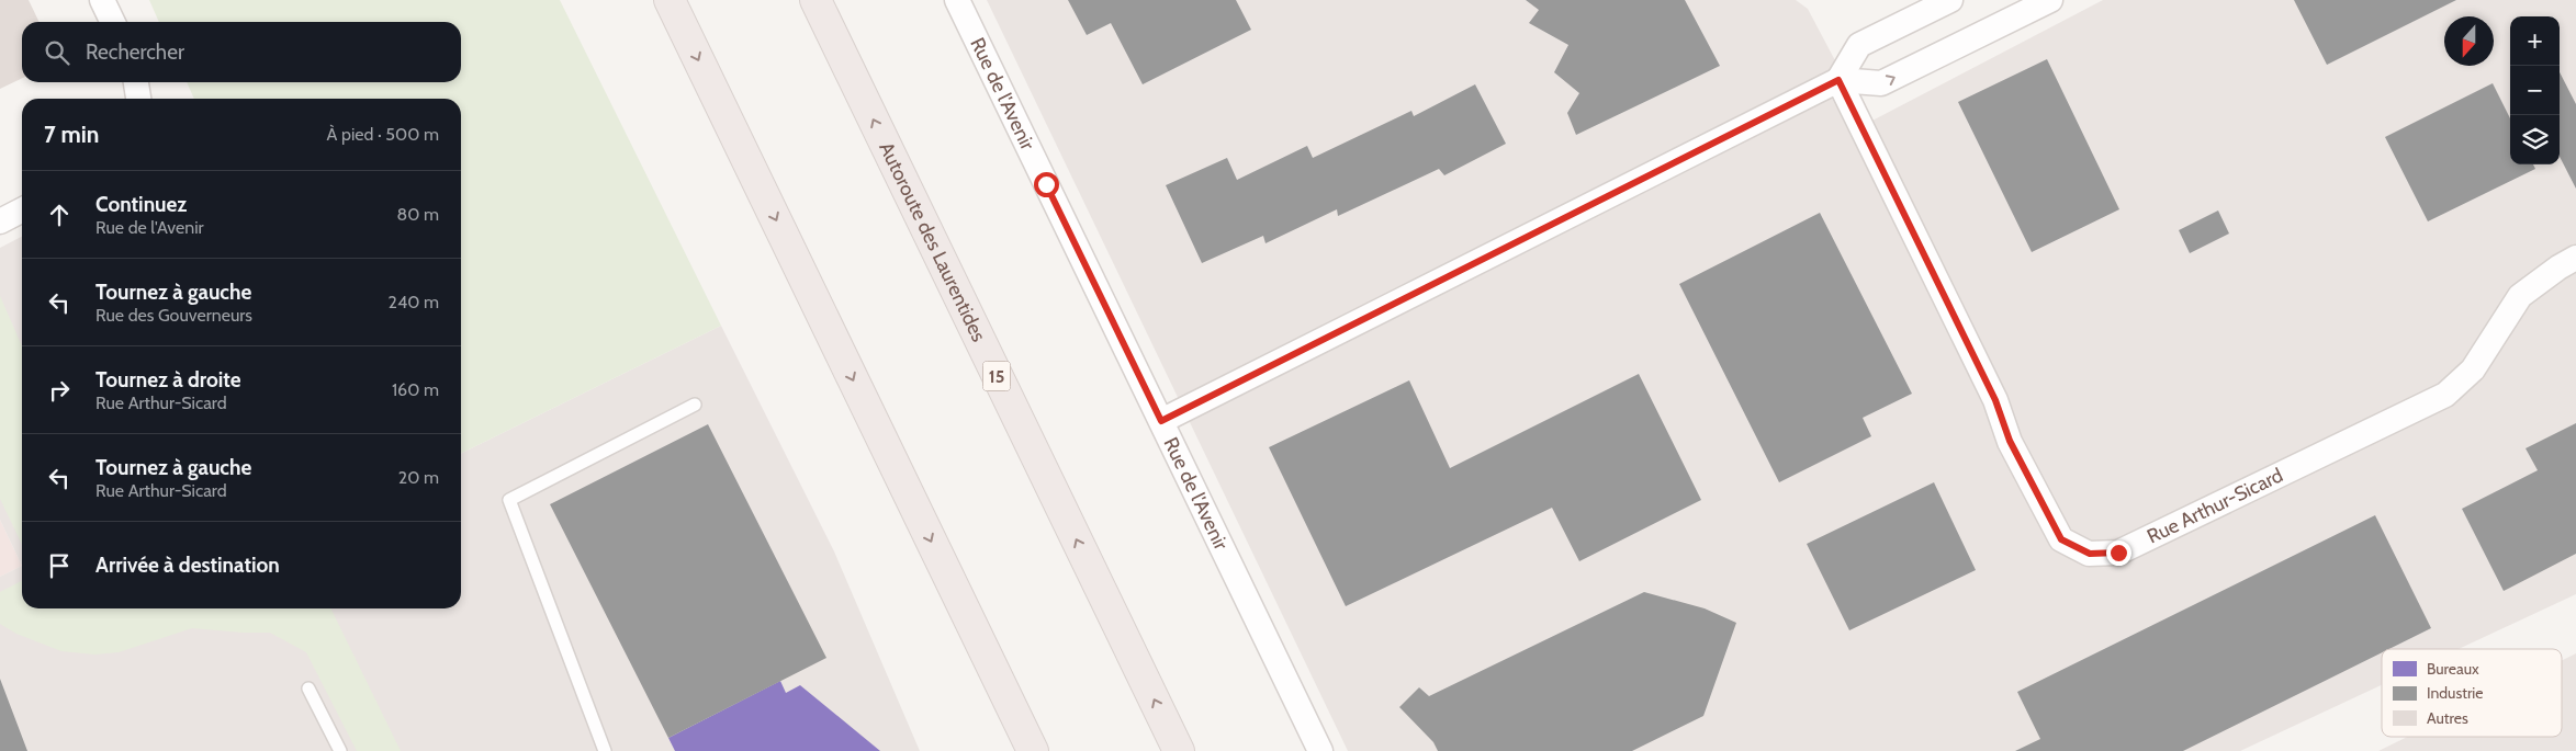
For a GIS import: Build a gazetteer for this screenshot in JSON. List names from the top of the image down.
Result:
{
  "streets": {
    "highway": ["Autoroute des Laurentides", "15"],
    "street": ["Rue de l'Avenir", "Rue Arthur-Sicard"]
  },
  "legend": ["Bureaux", "Industrie", "Autres"],
  "north": "bottom",
  "page": {
    "map_buttons": ["+", "−"],
    "search": "Rechercher",
    "heading": ["7 min", "À pied · 500 m"],
    "list": [
      ["Continuez", "Rue de l'Avenir", "80 m"],
      ["Tournez à gauche", "Rue des Gouverneurs", "240 m"],
      ["Tournez à droite", "Rue Arthur-Sicard", "160 m"],
      ["Tournez à gauche", "Rue Arthur-Sicard", "20 m"],
      "Arrivée à destination"
    ]
  }
}
